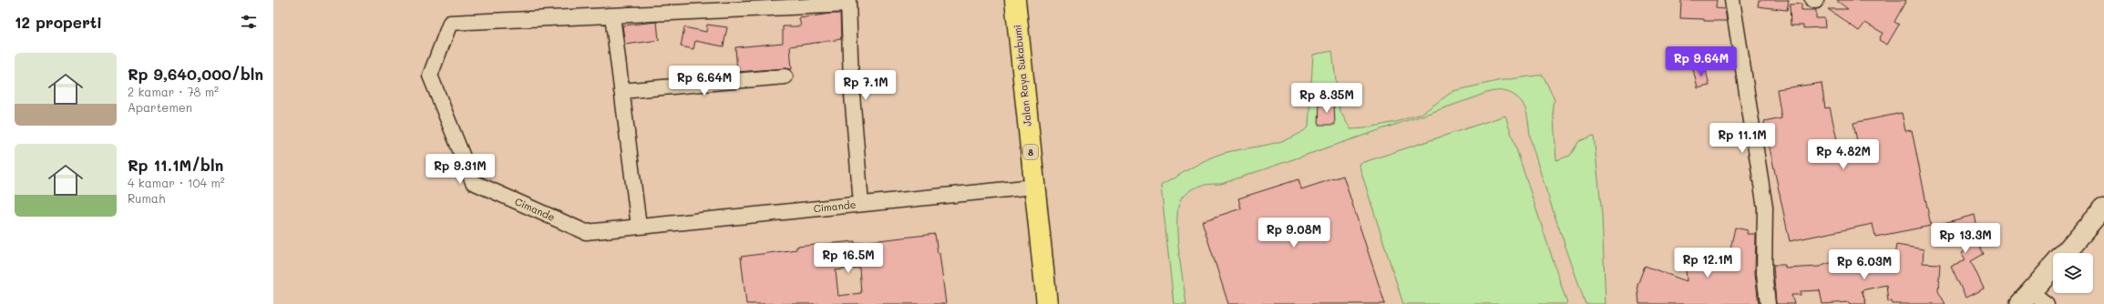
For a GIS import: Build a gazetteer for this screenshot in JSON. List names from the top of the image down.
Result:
{
  "streets": {
    "highway": ["Jalan Raya Sukabumi", "8"],
    "street": ["Cimande"]
  },
  "crossings": [
    ["Jalan Raya Sukabumi", "Cimande"]
  ],
  "page": {
    "heading": "12 properti",
    "list": [
      {
        "name": "Rp 9,640,000/bln",
        "note": "2 kamar · 78 m² · Apartemen"
      },
      {
        "name": "Rp 11.1M/bln",
        "note": "4 kamar · 104 m² · Rumah"
      }
    ],
    "price": [
      "Rp 9.64M",
      "Rp 6.64M",
      "Rp 7.1M",
      "Rp 8.35M",
      "Rp 11.1M",
      "Rp 4.82M",
      "Rp 9.31M",
      "Rp 9.08M",
      "Rp 13.3M",
      "Rp 16.5M",
      "Rp 12.1M",
      "Rp 6.03M"
    ]
  }
}
